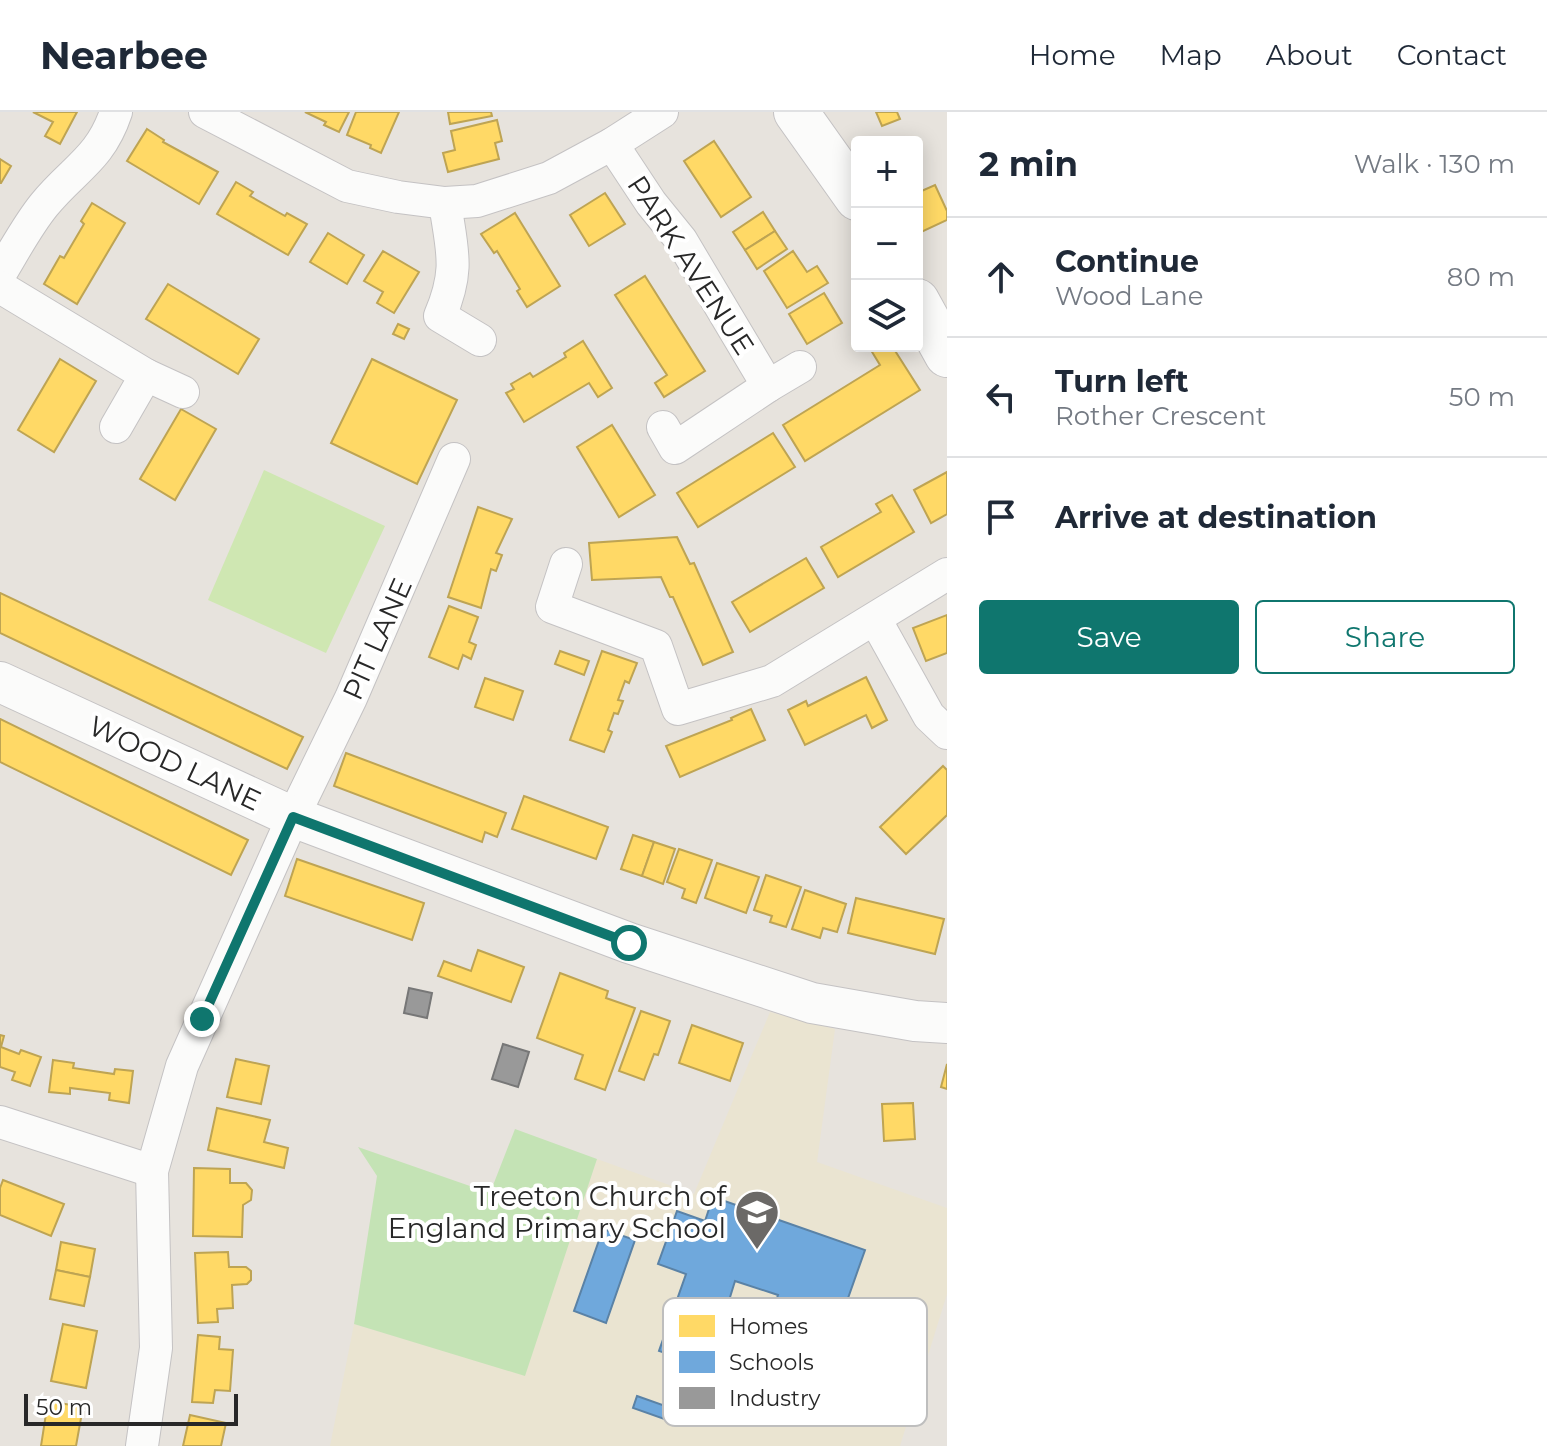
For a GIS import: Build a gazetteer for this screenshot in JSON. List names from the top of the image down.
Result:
{
  "streets": {
    "street": ["PARK AVENUE", "PIT LANE", "WOOD LANE"]
  },
  "crossings": [
    ["PIT LANE", "WOOD LANE"]
  ],
  "places": {
    "school or university": ["Treeton Church of England Primary School"]
  },
  "legend": ["Homes", "Schools", "Industry"],
  "scale_bar": "50 m",
  "page": {
    "header": "Nearbee",
    "nav": [
      "Home",
      "Map",
      "About",
      "Contact"
    ],
    "heading": ["2 min", "Walk · 130 m"],
    "map_buttons": ["+", "−"],
    "list": [
      ["Continue", "Wood Lane", "80 m"],
      ["Turn left", "Rother Crescent", "50 m"],
      "Arrive at destination"
    ],
    "buttons": ["Save", "Share"],
    "scale": "50 m"
  }
}
